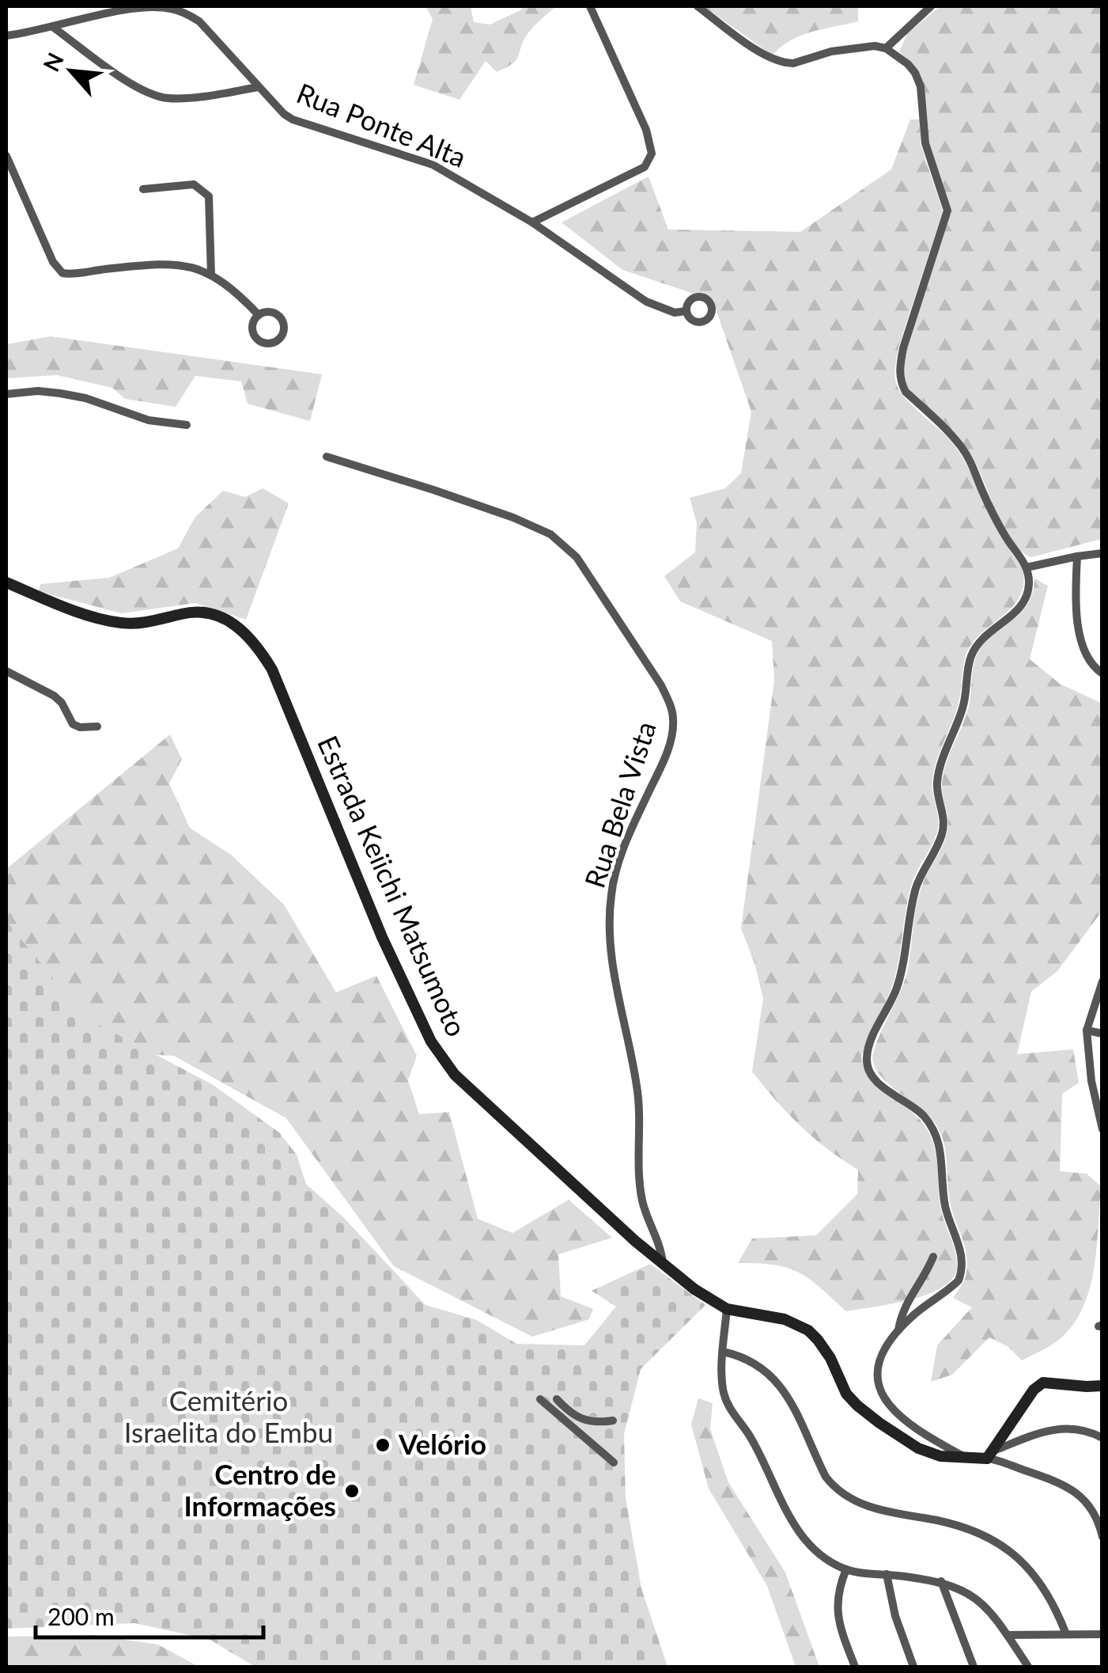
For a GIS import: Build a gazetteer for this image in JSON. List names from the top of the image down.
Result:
{
  "streets": {
    "main road": ["Estrada Keiichi Matsumoto"],
    "street": ["Rua Ponte Alta", "Rua Bela Vista"]
  },
  "crossings": [
    ["Rua Bela Vista", "Estrada Keiichi Matsumoto"]
  ],
  "parks": ["Cemitério Israelita do Embu"],
  "places": ["Velório", "Centro de Informações"],
  "scale_bar": "200 m",
  "north": "top left"
}
